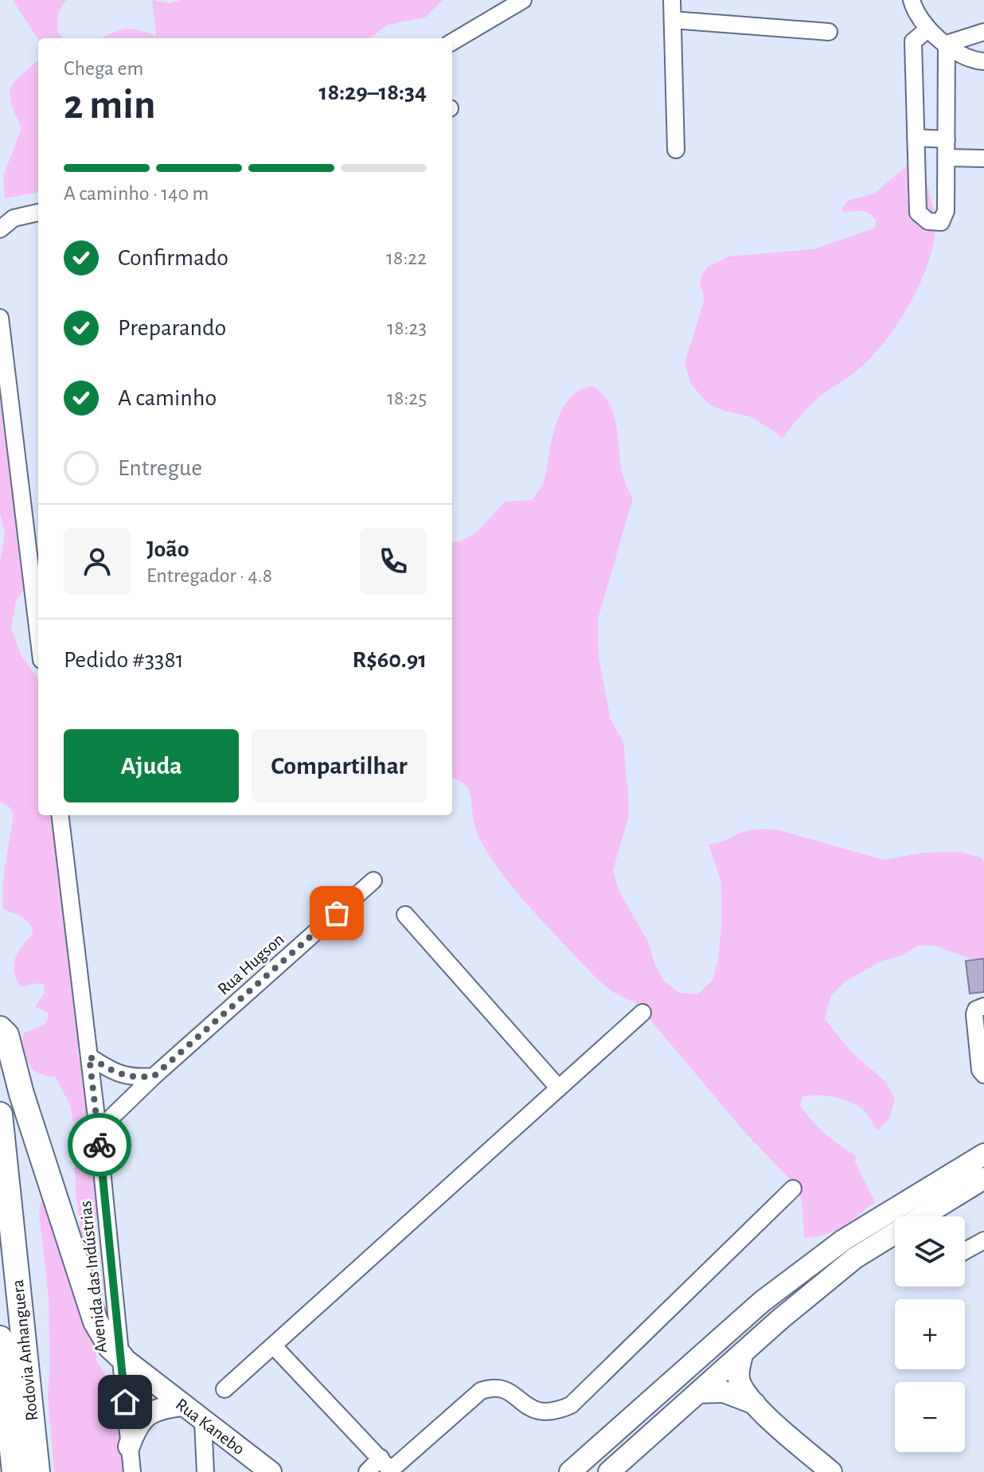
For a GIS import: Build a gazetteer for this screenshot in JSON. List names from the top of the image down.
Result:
{
  "streets": {
    "highway": ["Rodovia Anhanguera"],
    "main road": ["Rua Kanebo"],
    "street": ["Rua Hugson", "Avenida das Indústrias"]
  },
  "crossings": [
    ["Rua Hugson", "Avenida das Indústrias"],
    ["Avenida das Indústrias", "Rua Kanebo"]
  ],
  "page": {
    "heading": ["2 min", "Chega em", "18:29–18:34"],
    "panel": [
      "João",
      "Entregador · 4.8",
      "Pedido #3381",
      "R$60.91"
    ],
    "bar": "A caminho · 140 m",
    "list": [
      ["Confirmado", "18:22"],
      ["Preparando", "18:23"],
      ["A caminho", "18:25"],
      "Entregue"
    ],
    "buttons": ["Ajuda", "Compartilhar"],
    "map_buttons": ["+", "−"]
  }
}
